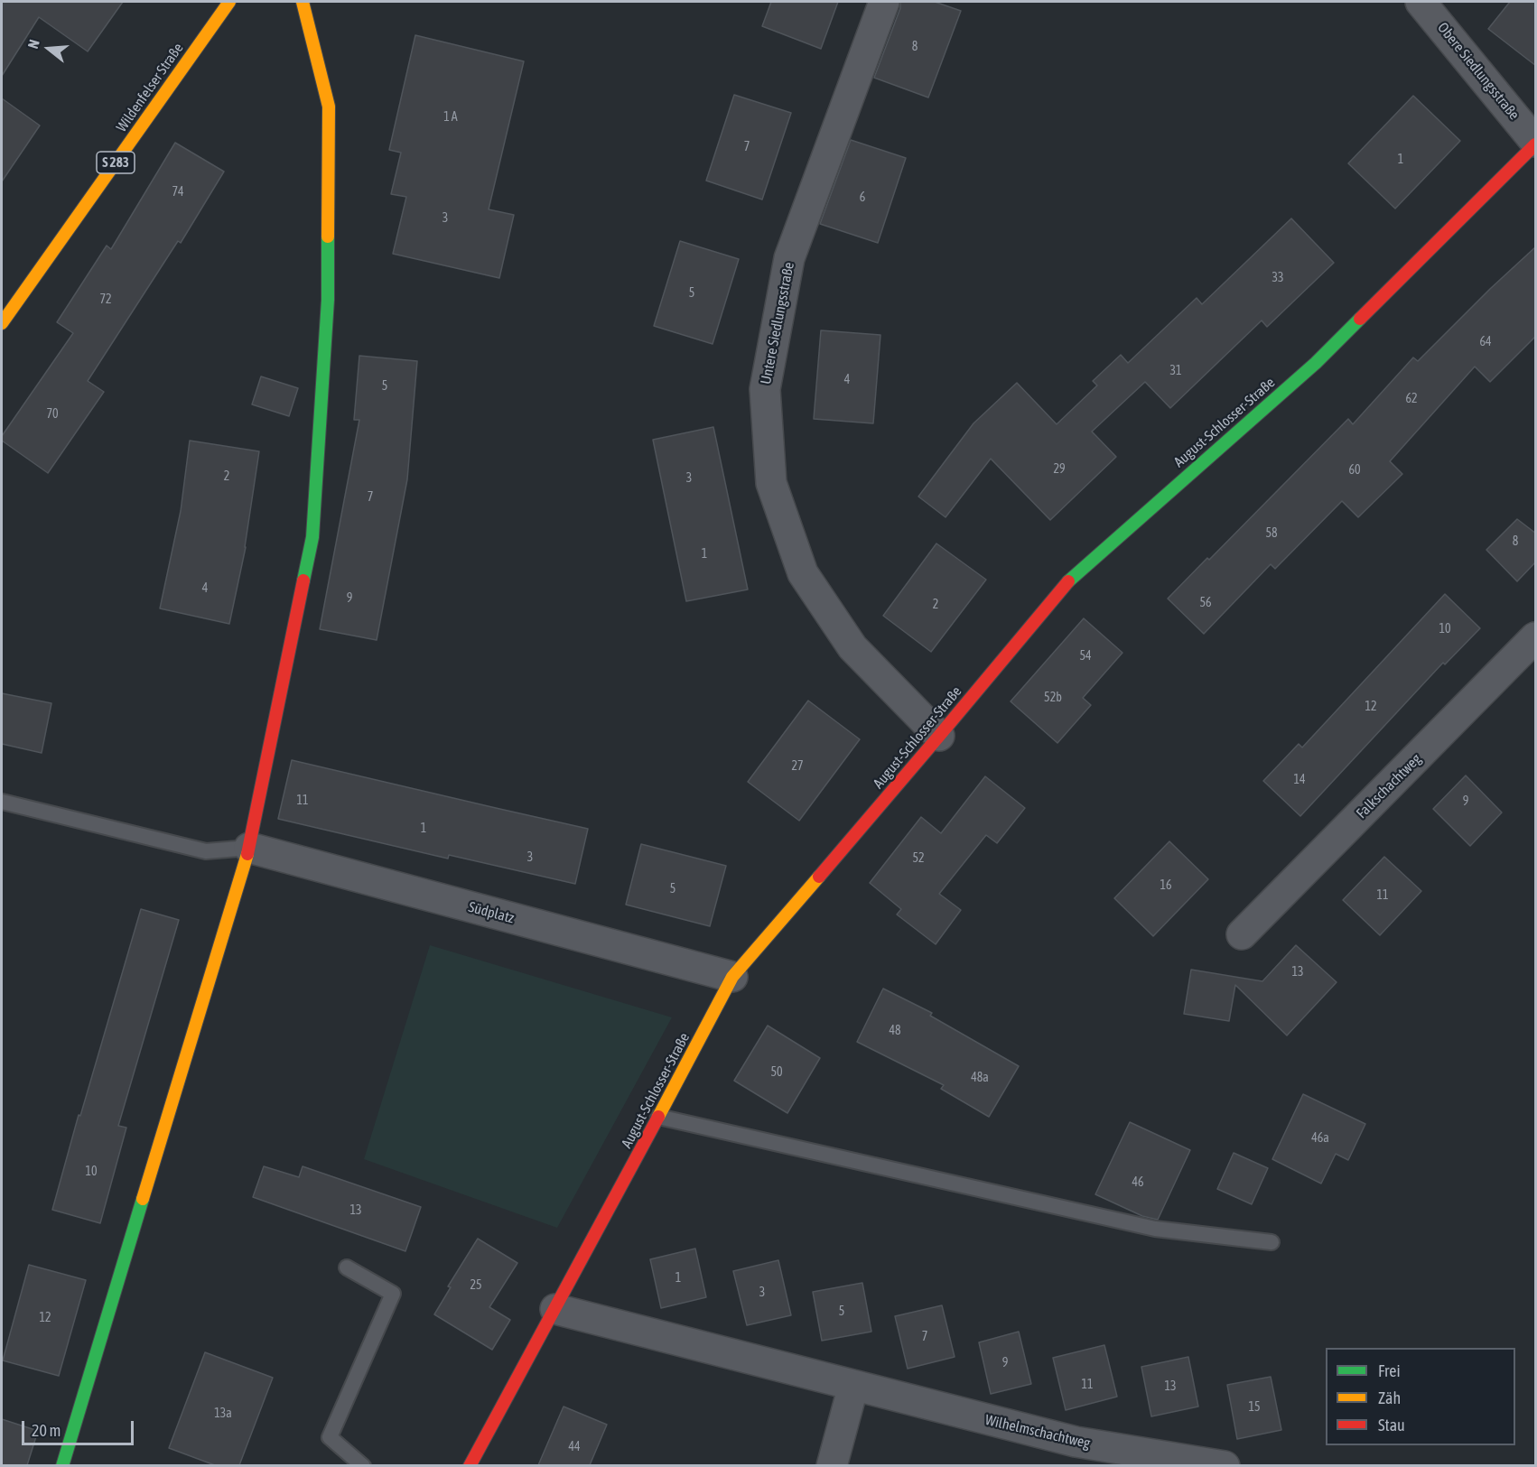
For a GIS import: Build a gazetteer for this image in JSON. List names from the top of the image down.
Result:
{
  "streets": {
    "street": [
      "Obere Siedlungsstraße",
      "Wildenfelser Straße",
      "S 283",
      "Untere Siedlungsstraße",
      "August-Schlosser-Straße",
      "Falkschachtweg",
      "Südplatz",
      "Wilhelmschachtweg"
    ]
  },
  "crossings": [
    ["Obere Siedlungsstraße", "August-Schlosser-Straße"],
    ["Untere Siedlungsstraße", "August-Schlosser-Straße"],
    ["August-Schlosser-Straße", "Südplatz"],
    ["August-Schlosser-Straße", "Wilhelmschachtweg"]
  ],
  "house_numbers": [
    "8",
    "1 A",
    "7",
    "1",
    "74",
    "6",
    "3",
    "33",
    "5",
    "72",
    "64",
    "31",
    "4",
    "5",
    "62",
    "70",
    "29",
    "60",
    "2",
    "3",
    "7",
    "58",
    "8",
    "1",
    "4",
    "9",
    "56",
    "2",
    "10",
    "54",
    "52b",
    "12",
    "27",
    "14",
    "11",
    "9",
    "1",
    "3",
    "52",
    "16",
    "5",
    "11",
    "13",
    "48",
    "50",
    "48a",
    "46a",
    "10",
    "46",
    "13",
    "1",
    "25",
    "3",
    "5",
    "12",
    "7",
    "9",
    "11",
    "13",
    "15",
    "13a",
    "44"
  ],
  "legend": ["Frei", "Zäh", "Stau"],
  "scale_bar": "20 m",
  "north": "left"
}
